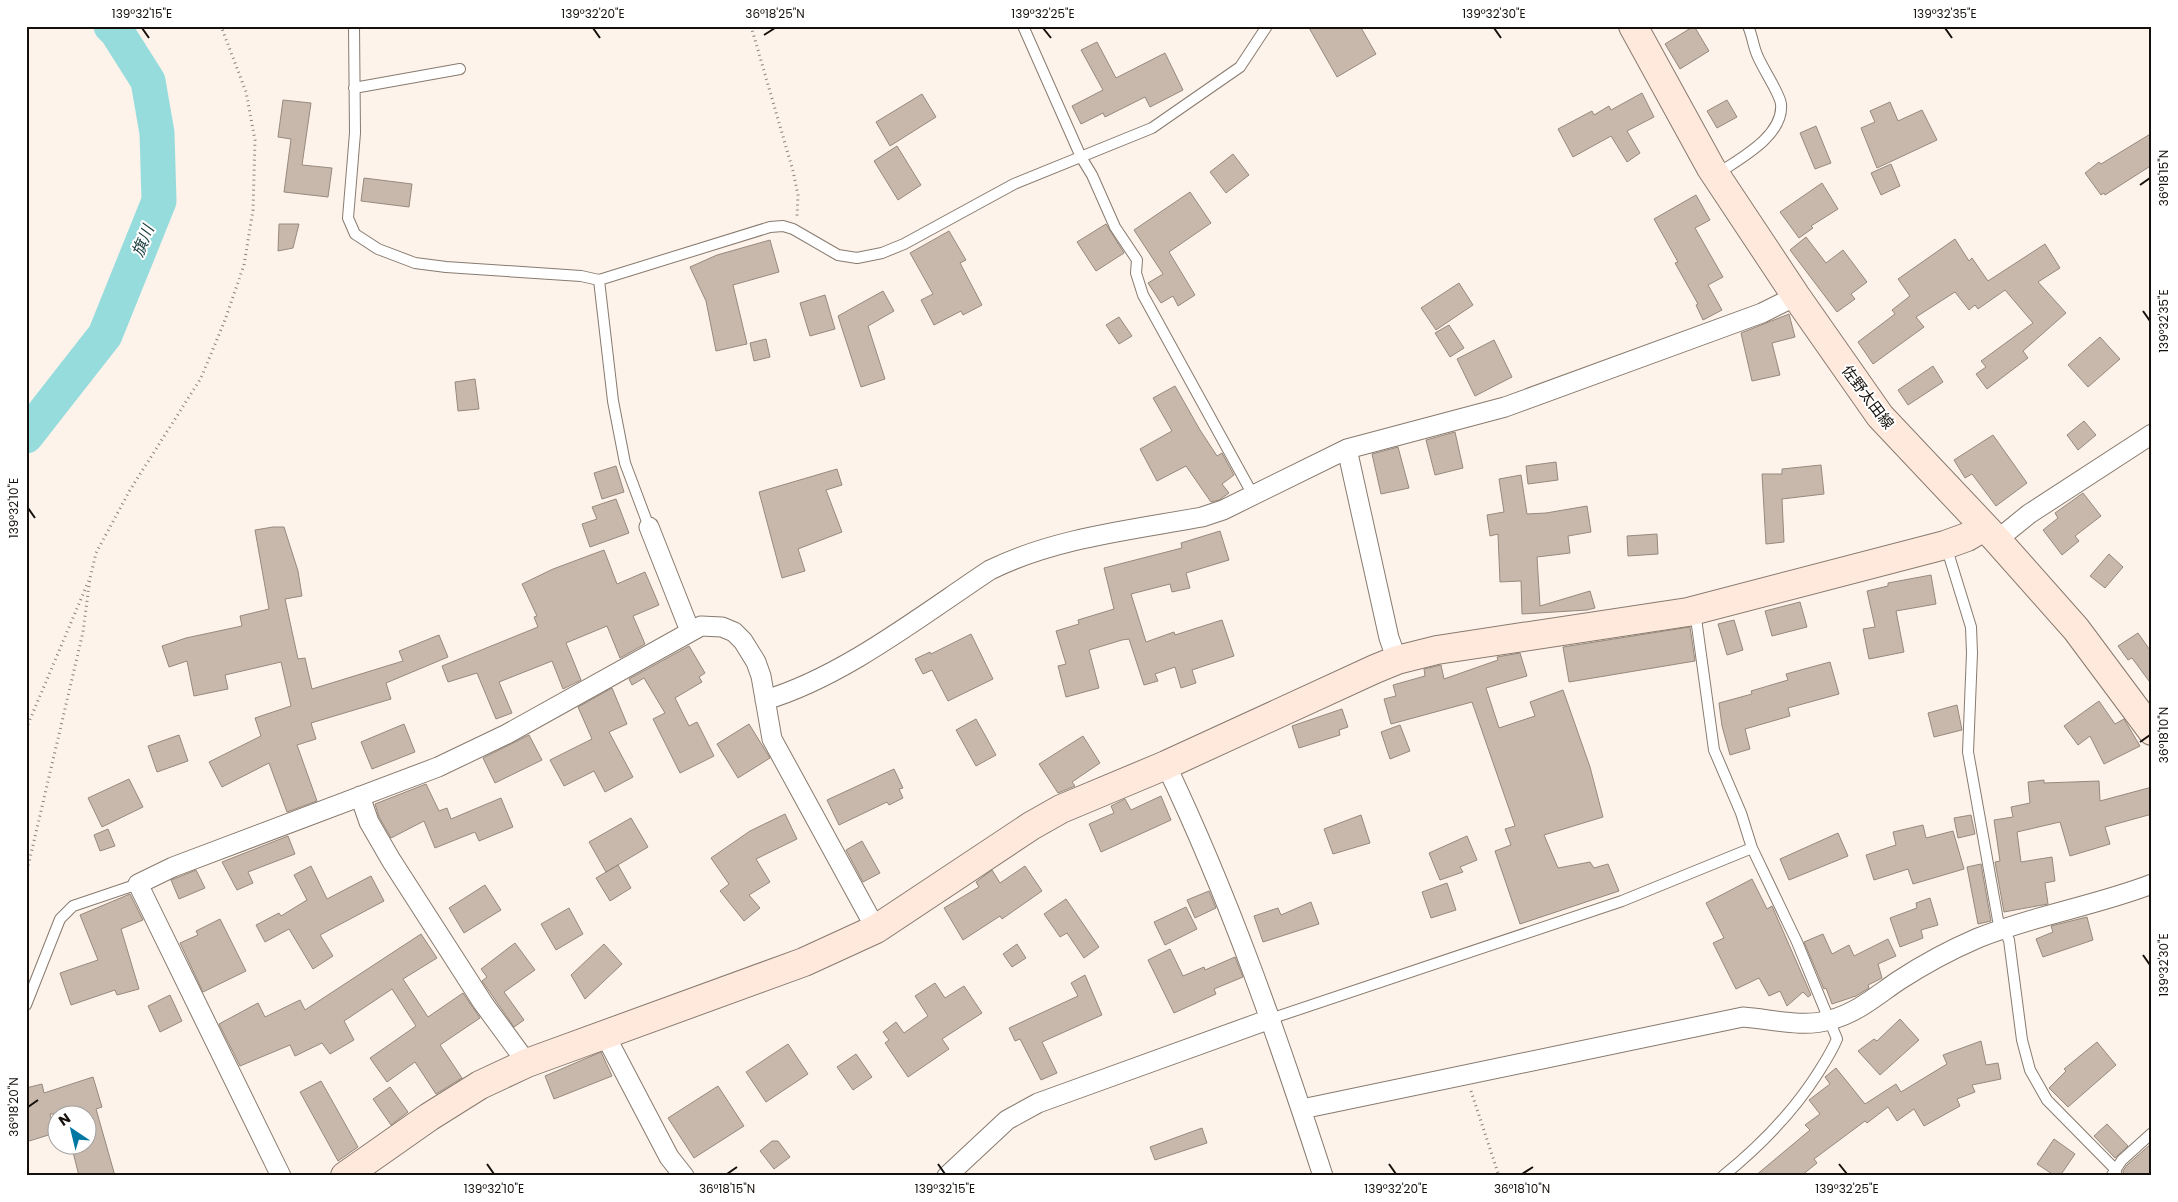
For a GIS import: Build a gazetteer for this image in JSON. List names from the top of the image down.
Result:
{
  "streets": {
    "street": ["佐野太田線"]
  },
  "water": ["旗川"],
  "north": "top left",
  "coordinates": [
    "139°32'15\"E",
    "139°32'20\"E",
    "36°18'25\"N",
    "139°32'25\"E",
    "139°32'30\"E",
    "139°32'35\"E",
    "36°18'15\"N",
    "139°32'10\"E",
    "36°18'10\"N",
    "36°18'20\"N"
  ]
}
